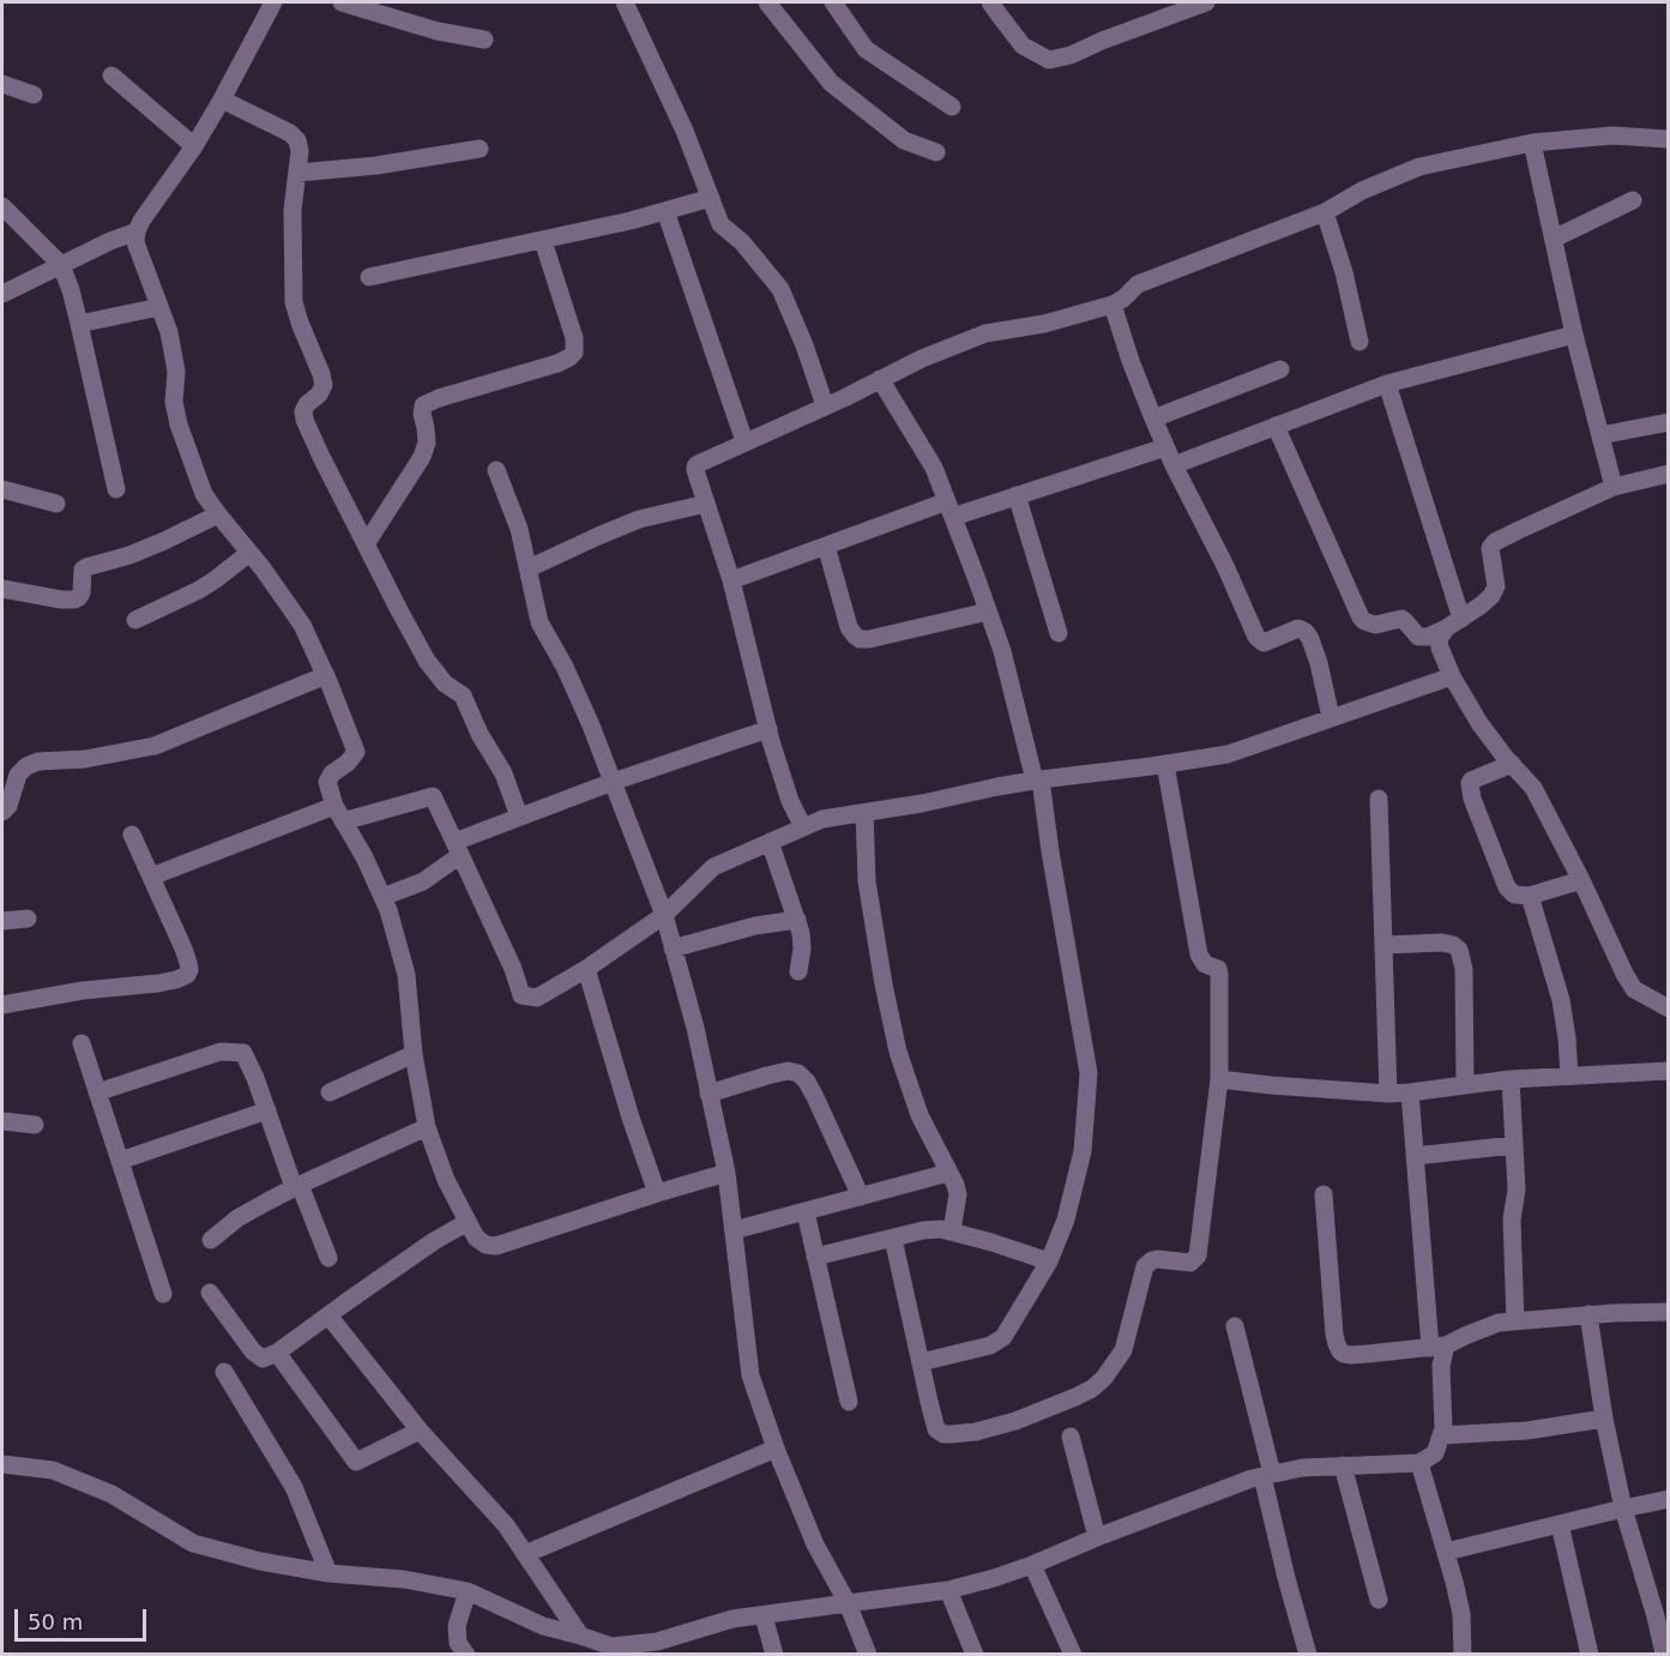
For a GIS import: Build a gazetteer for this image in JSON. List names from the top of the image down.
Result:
{
  "scale_bar": "50 m"
}
